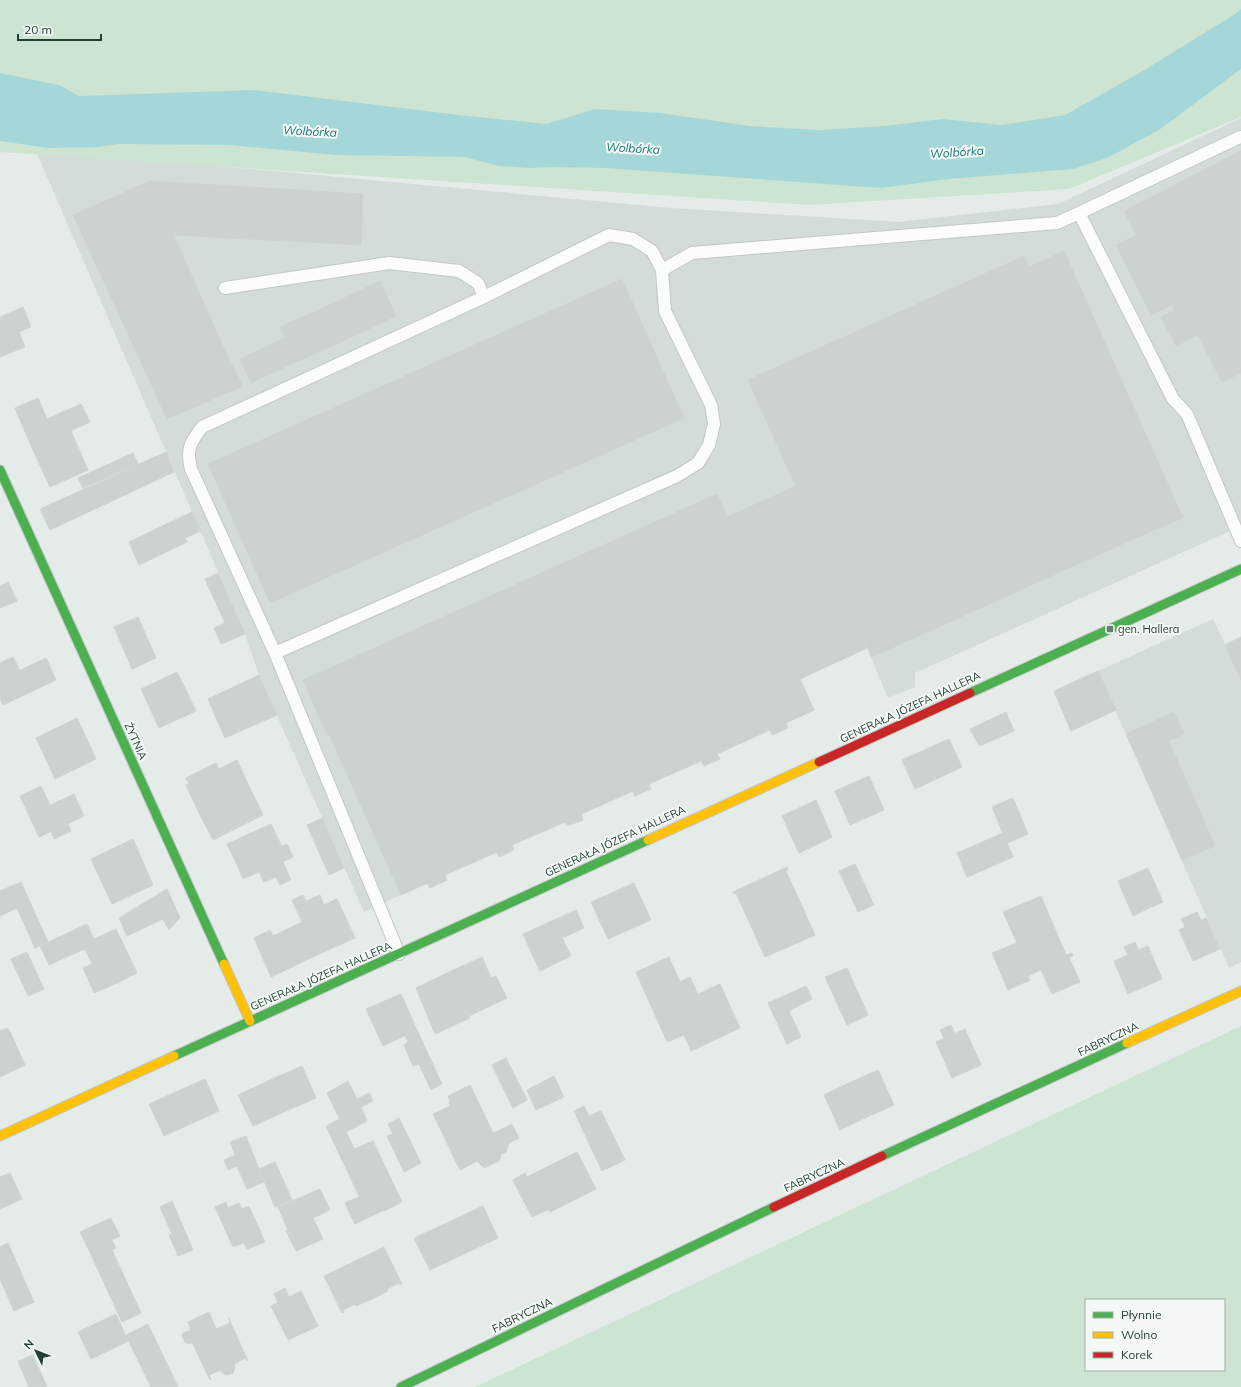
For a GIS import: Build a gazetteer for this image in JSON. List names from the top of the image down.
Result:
{
  "streets": {
    "street": ["GENERAŁA JÓZEFA HALLERA", "ŻYTNIA", "FABRYCZNA"]
  },
  "crossings": [
    ["GENERAŁA JÓZEFA HALLERA", "ŻYTNIA"]
  ],
  "water": ["Wolbórka"],
  "places": {
    "transit": ["gen. Hallera"]
  },
  "legend": ["Płynnie", "Wolno", "Korek"],
  "scale_bar": "20 m",
  "north": "top left"
}
